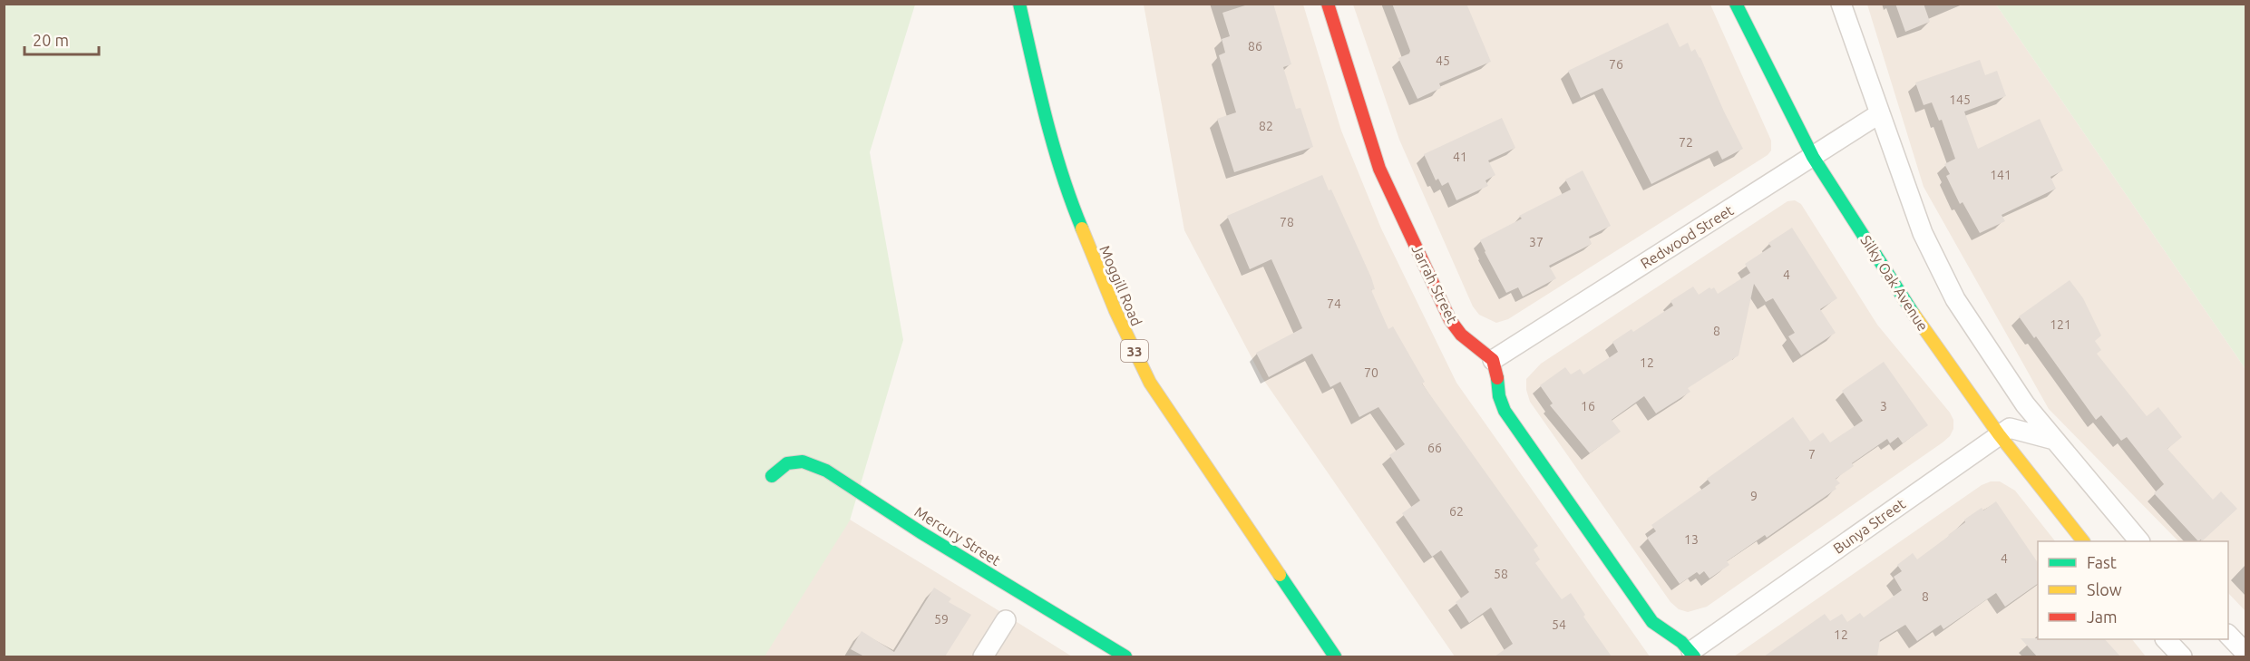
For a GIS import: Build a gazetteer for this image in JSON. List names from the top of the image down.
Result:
{
  "streets": {
    "street": [
      "Redwood Street",
      "Silky Oak Avenue",
      "Jarrah Street",
      "Moggill Road",
      "33",
      "Bunya Street",
      "Mercury Street"
    ]
  },
  "crossings": [
    ["Redwood Street", "Silky Oak Avenue"],
    ["Redwood Street", "Jarrah Street"],
    ["Silky Oak Avenue", "Bunya Street"]
  ],
  "house_numbers": [
    "86",
    "45",
    "76",
    "145",
    "82",
    "72",
    "41",
    "141",
    "78",
    "37",
    "4",
    "74",
    "121",
    "8",
    "12",
    "70",
    "16",
    "3",
    "66",
    "7",
    "9",
    "62",
    "13",
    "4",
    "58",
    "8",
    "59",
    "54",
    "12"
  ],
  "legend": ["Fast", "Slow", "Jam"],
  "scale_bar": "20 m"
}
